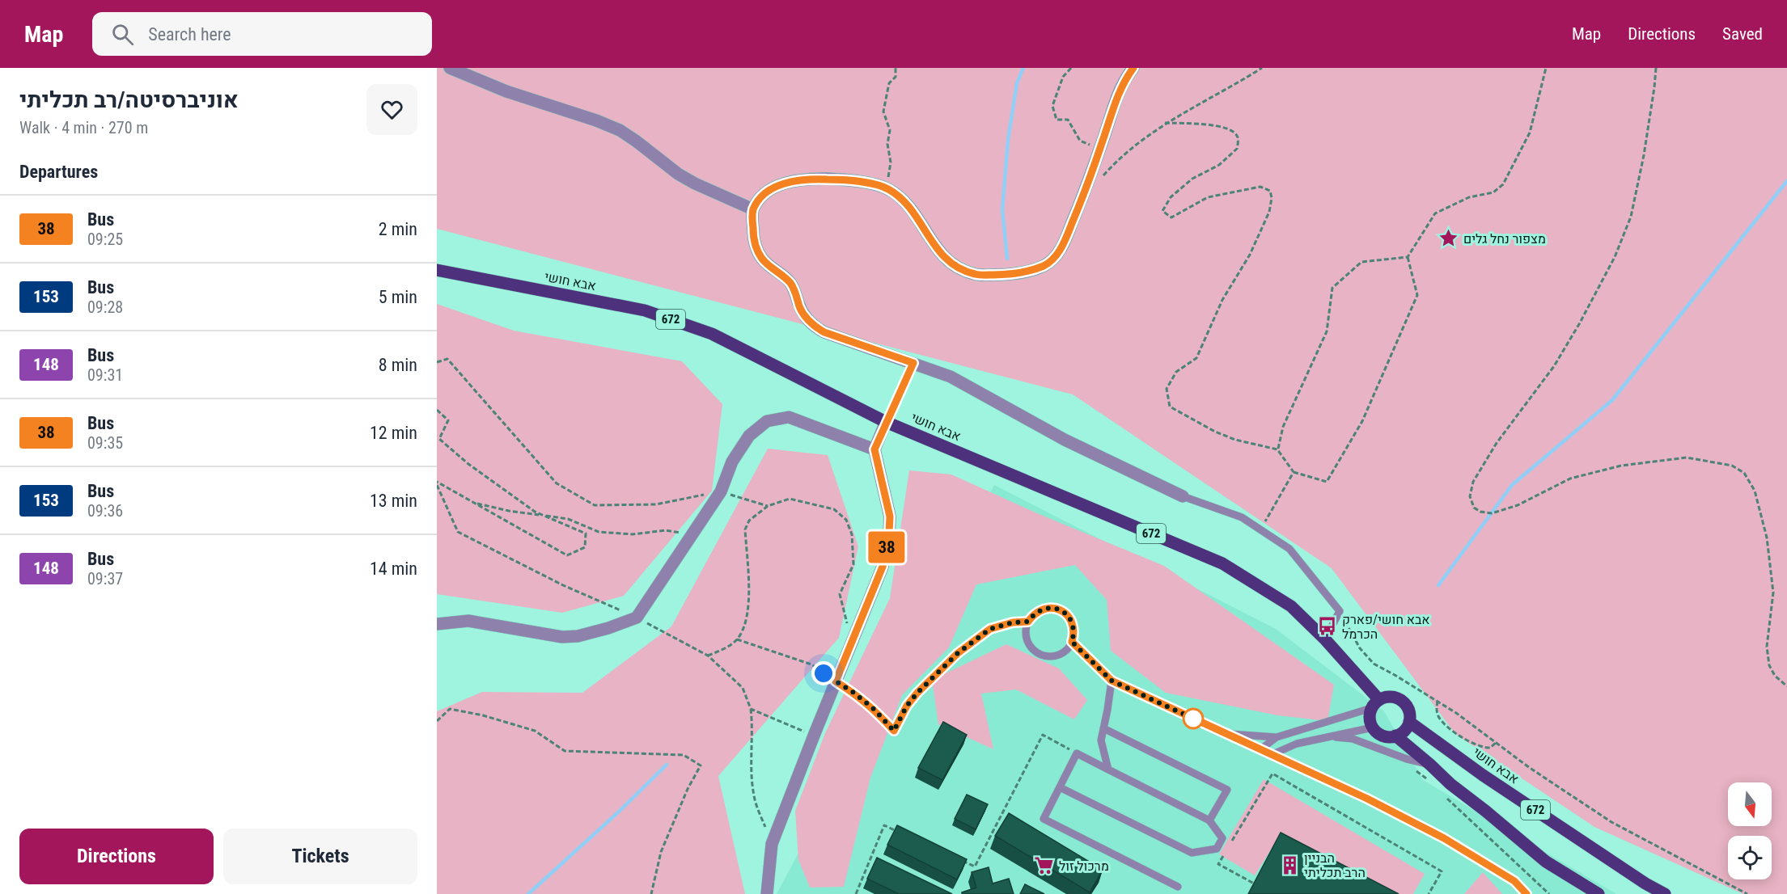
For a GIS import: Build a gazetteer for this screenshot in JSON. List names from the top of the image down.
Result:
{
  "streets": {
    "main road": ["אבא חושי", "672"]
  },
  "crossings": [
    ["אבא חושי", "672"]
  ],
  "places": {
    "place": ["מצפור נחל גלים"],
    "bus stop": ["אבא חושי/פארק הכרמל"],
    "building": ["הבניין הרב תכליתי"],
    "supermarket": ["מרכול זול"]
  },
  "lines": ["bus line 38"],
  "north": "bottom",
  "page": {
    "header": "Map",
    "search": "Search here",
    "nav": ["Map", "Directions", "Saved"],
    "heading": [
      ["אוניברסיטה/רב תכליתי", "Walk · 4 min · 270 m"],
      "Departures"
    ],
    "on_map": "38",
    "list": [
      {
        "mark": "38",
        "name": "Bus",
        "note": "09:25",
        "value": "2 min"
      },
      {
        "mark": "153",
        "name": "Bus",
        "note": "09:28",
        "value": "5 min"
      },
      {
        "mark": "148",
        "name": "Bus",
        "note": "09:31",
        "value": "8 min"
      },
      {
        "mark": "38",
        "name": "Bus",
        "note": "09:35",
        "value": "12 min"
      },
      {
        "mark": "153",
        "name": "Bus",
        "note": "09:36",
        "value": "13 min"
      },
      {
        "mark": "148",
        "name": "Bus",
        "note": "09:37",
        "value": "14 min"
      }
    ],
    "buttons": ["Directions", "Tickets"]
  }
}
